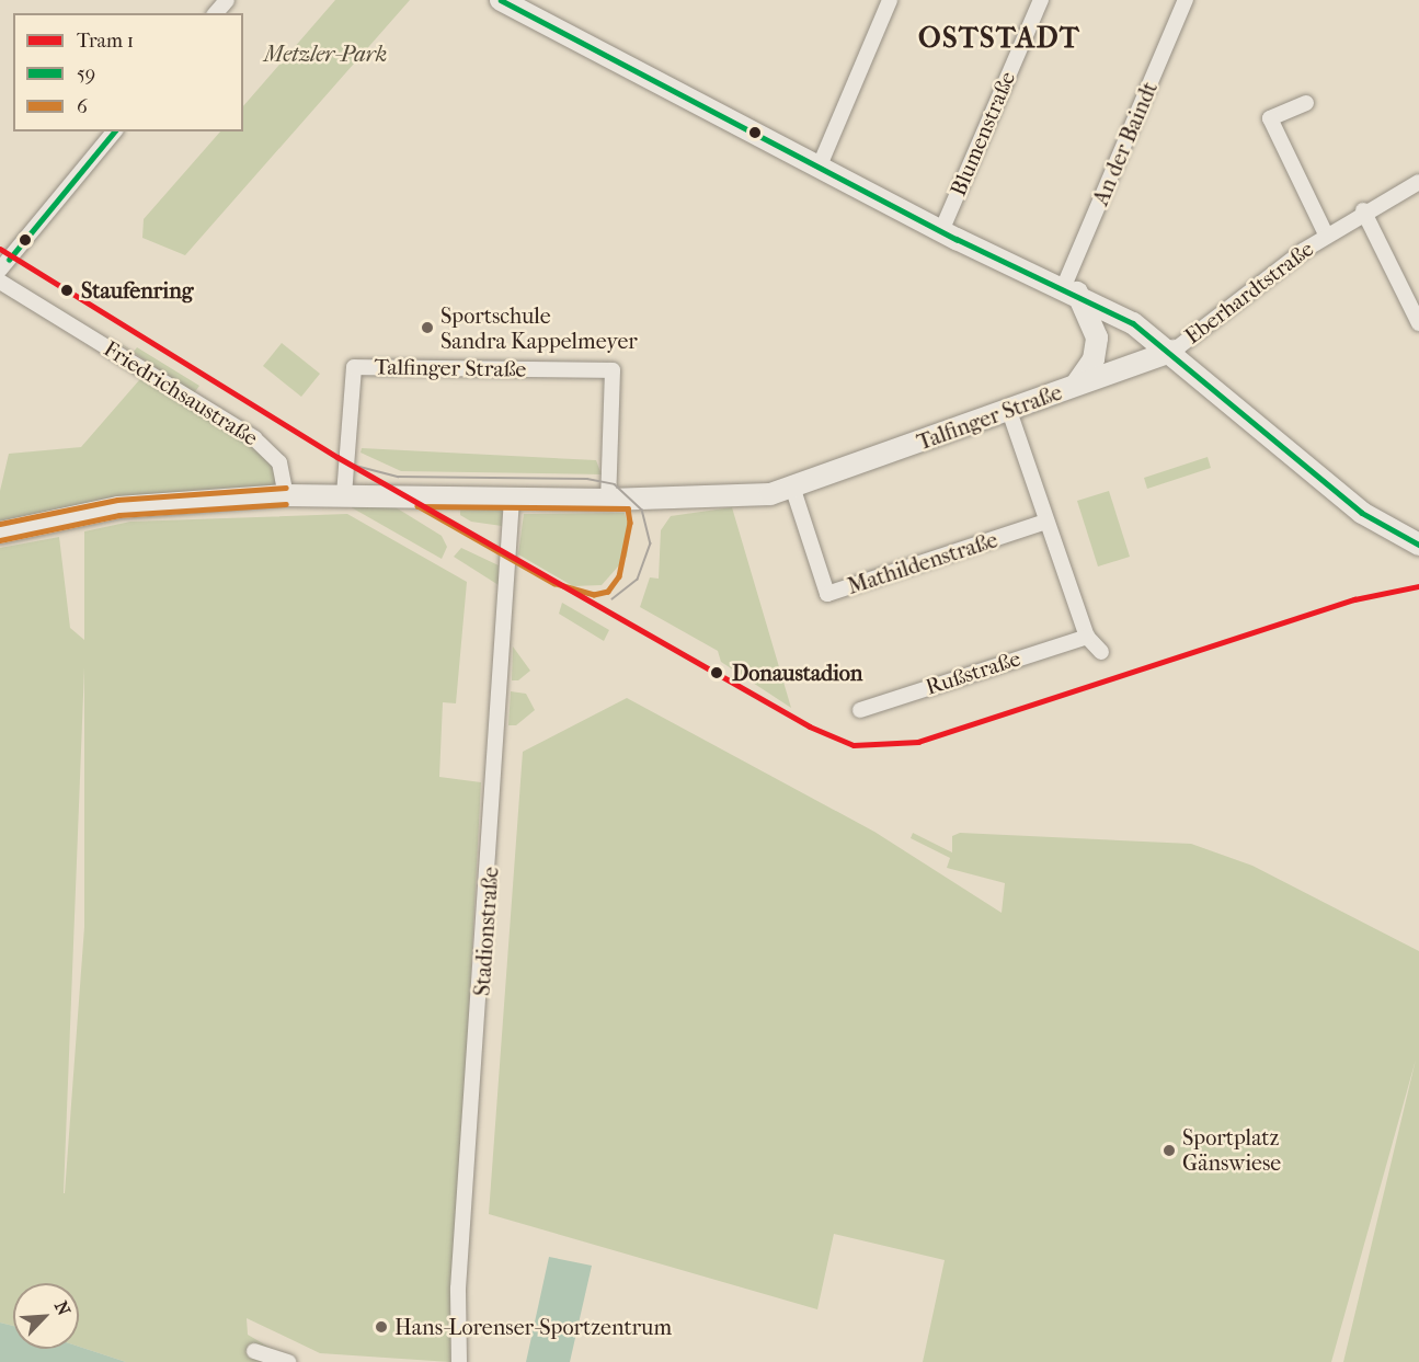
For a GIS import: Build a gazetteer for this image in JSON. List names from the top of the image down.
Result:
{
  "streets": {
    "street": [
      "Blumenstraße",
      "An der Baindt",
      "Eberhardtstraße",
      "Talfinger Straße",
      "Friedrichsaustraße",
      "Mathildenstraße",
      "Rußstraße",
      "Stadionstraße"
    ]
  },
  "crossings": [
    ["Eberhardtstraße", "Talfinger Straße"],
    ["Talfinger Straße", "Mathildenstraße"],
    ["Talfinger Straße", "Stadionstraße"]
  ],
  "districts": ["OSTSTADT"],
  "parks": ["Metzler-Park"],
  "places": [
    "Staufenring",
    "Sportschule Sandra Kappelmeyer",
    "Donaustadion",
    "Sportplatz Gänswiese",
    "Hans-Lorenser-Sportzentrum"
  ],
  "lines": ["transit line 59", "tram line 1", "transit line 6"],
  "legend": ["Tram 1", "59", "6"],
  "north": "top right"
}
